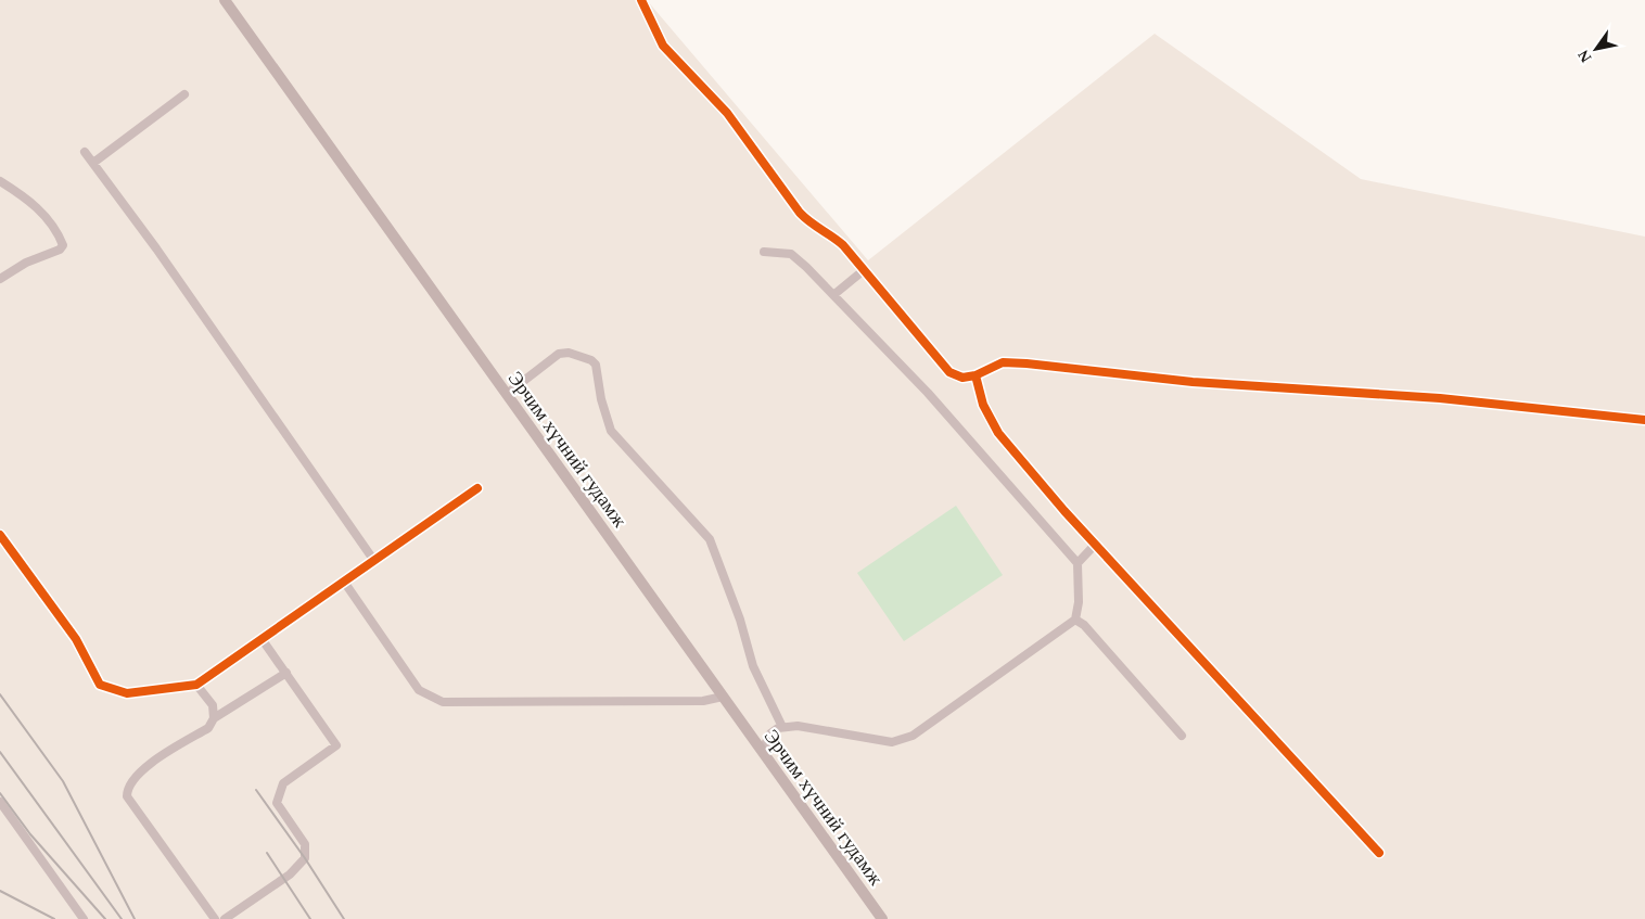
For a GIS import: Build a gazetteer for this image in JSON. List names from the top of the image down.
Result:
{
  "streets": {
    "main road": ["Эрчим хүчний гудамж"]
  },
  "north": "bottom left"
}
